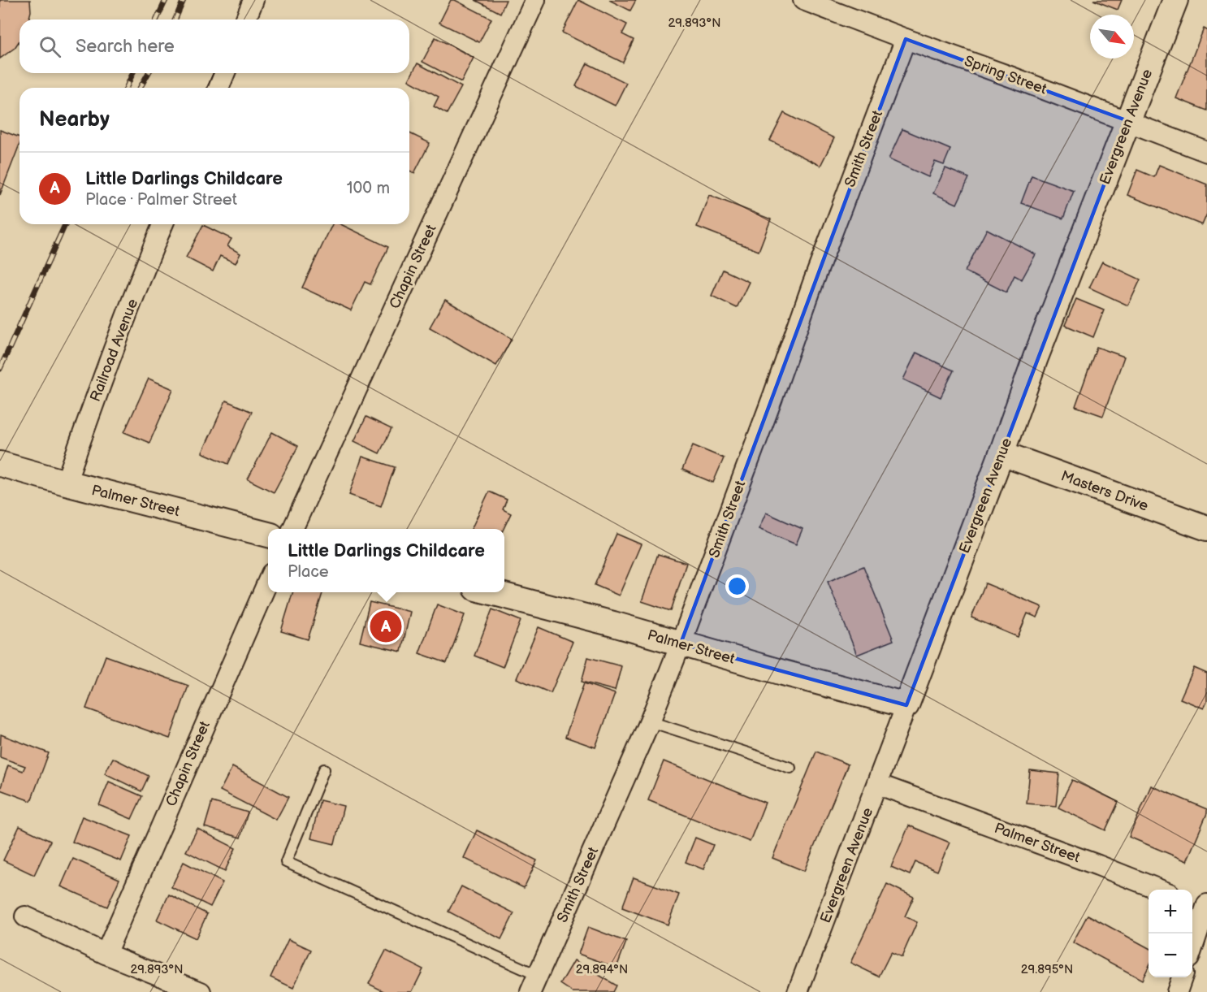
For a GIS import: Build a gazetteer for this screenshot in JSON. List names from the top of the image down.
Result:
{
  "streets": {
    "street": [
      "Spring Street",
      "Evergreen Avenue",
      "Smith Street",
      "Chapin Street",
      "Railroad Avenue",
      "Masters Drive",
      "Palmer Street"
    ]
  },
  "crossings": [
    ["Spring Street", "Evergreen Avenue"],
    ["Spring Street", "Smith Street"],
    ["Evergreen Avenue", "Masters Drive"],
    ["Evergreen Avenue", "Palmer Street"],
    ["Smith Street", "Palmer Street"],
    ["Railroad Avenue", "Palmer Street"]
  ],
  "north": "bottom right",
  "page": {
    "search": "Search here",
    "heading": "Nearby",
    "list": [
      {
        "mark": "A",
        "name": "Little Darlings Childcare",
        "note": "Place · Palmer Street",
        "value": "100 m"
      }
    ],
    "popup": ["Little Darlings Childcare", "Place"],
    "pins": "A",
    "map_buttons": ["+", "−"]
  },
  "coordinates": ["29.893°N", "29.894°N", "29.895°N"]
}
